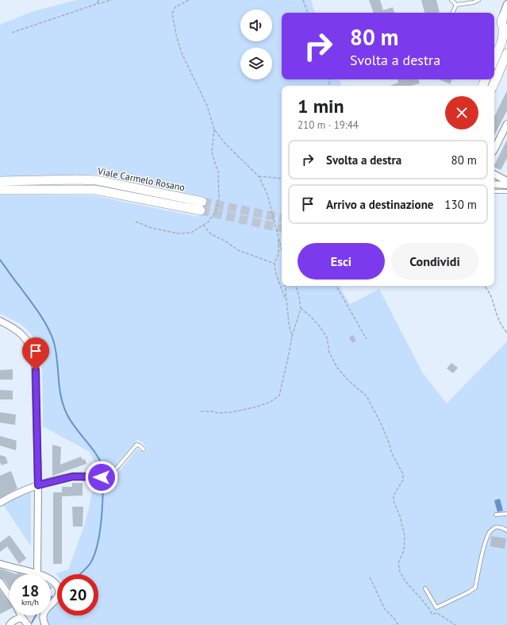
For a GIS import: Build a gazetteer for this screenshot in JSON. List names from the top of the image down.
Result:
{
  "streets": {
    "main road": ["Viale Carmelo Rosano"]
  },
  "page": {
    "turn": ["80 m", "Svolta a destra"],
    "heading": ["1 min", "210 m · 19:44"],
    "list": [
      {
        "name": "Svolta a destra",
        "value": "80 m"
      },
      {
        "name": "Arrivo a destinazione",
        "value": "130 m"
      }
    ],
    "buttons": ["Esci", "Condividi"],
    "speed": "18 km/h",
    "limit": "20"
  }
}
